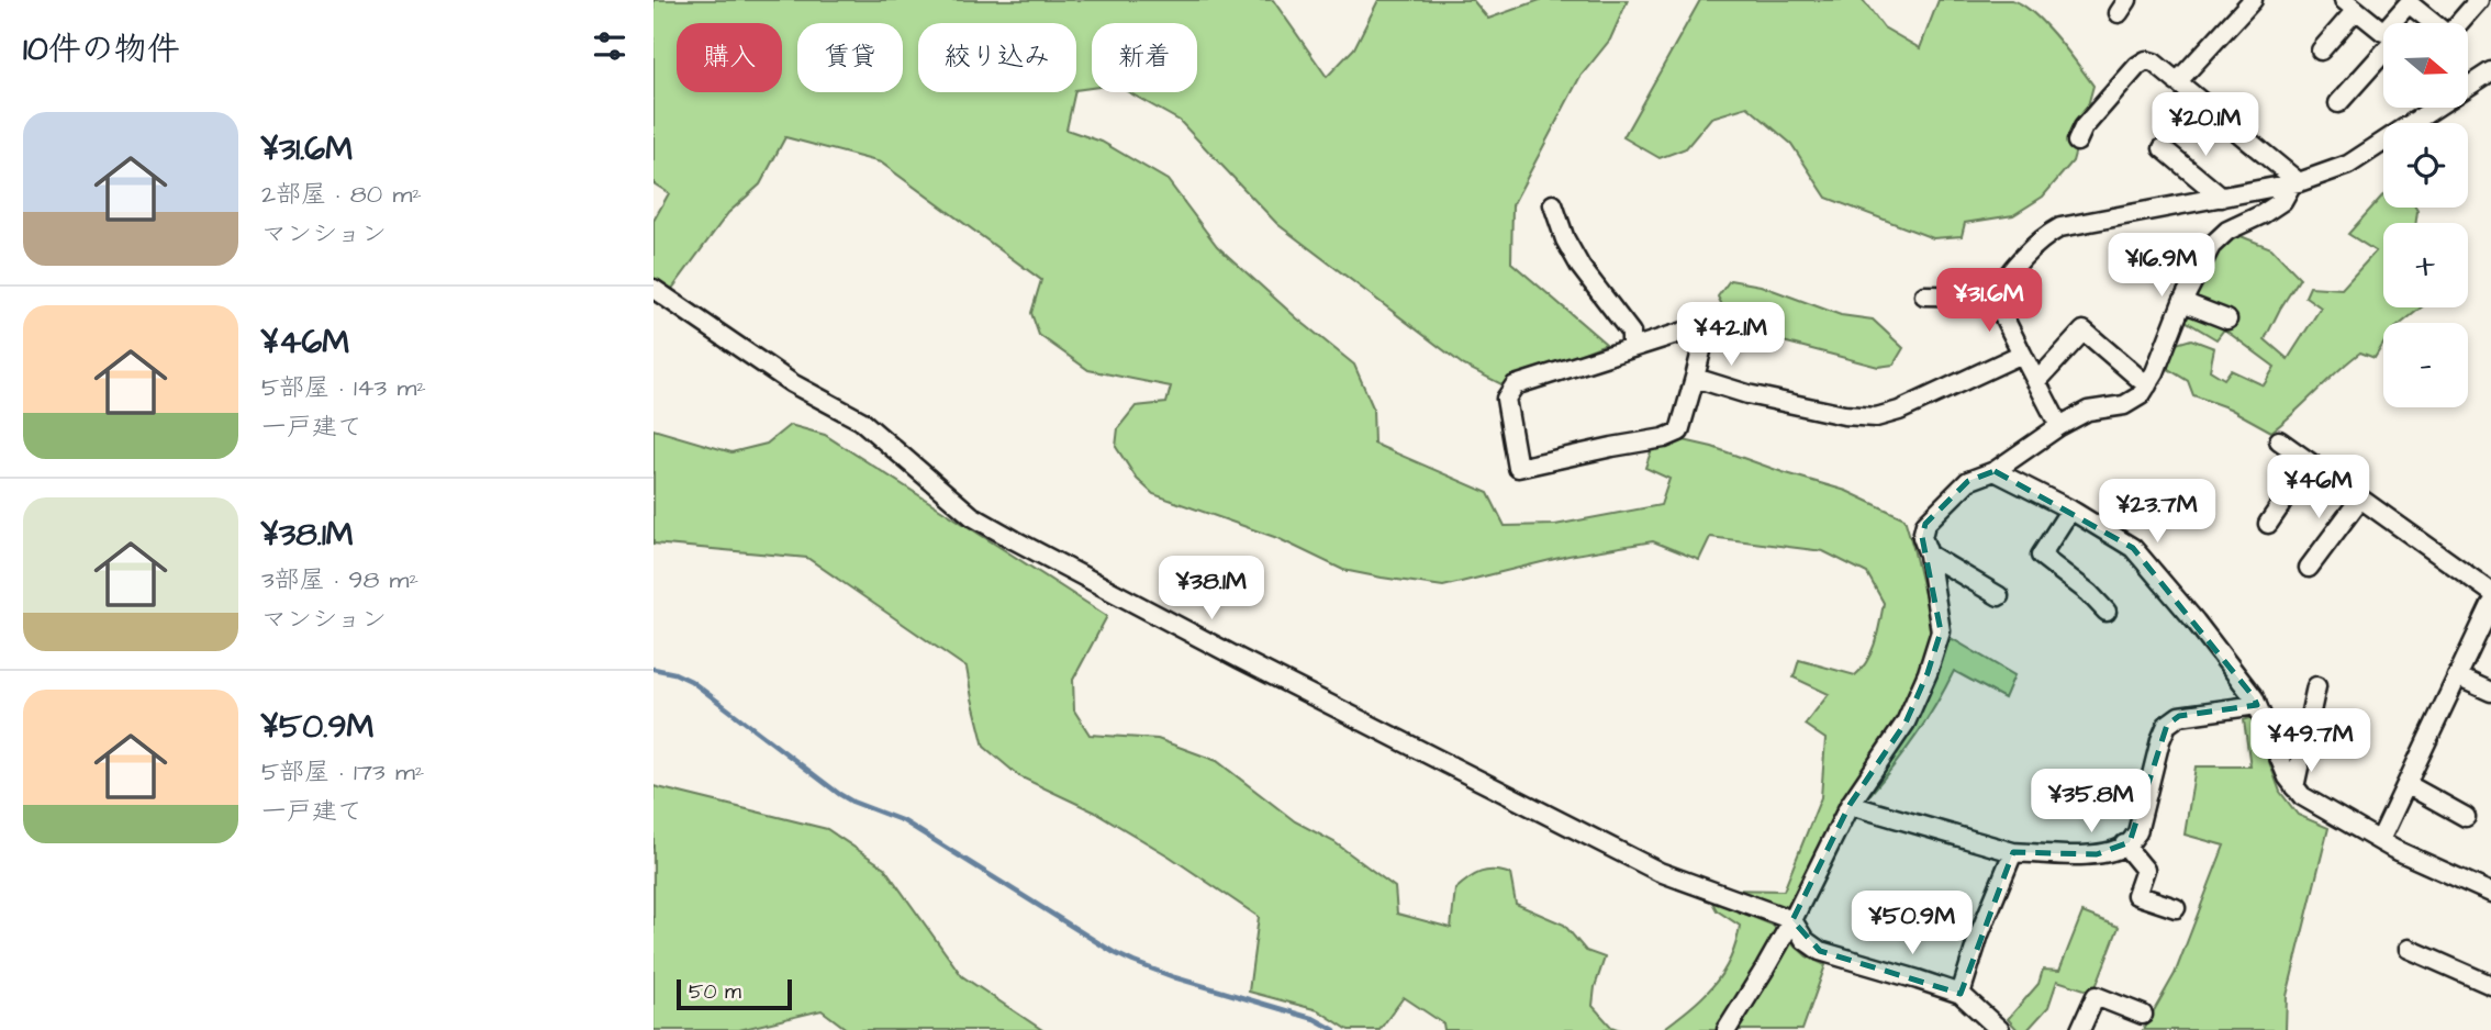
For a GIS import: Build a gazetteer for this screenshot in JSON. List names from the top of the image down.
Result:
{
  "scale_bar": "50 m",
  "north": "right",
  "page": {
    "heading": "10件の物件",
    "map_buttons": ["+", "−"],
    "chip": [
      "購入",
      "賃貸",
      "絞り込み",
      "新着"
    ],
    "list": [
      {
        "name": "¥31.6M",
        "note": "2部屋 · 80 m² · マンション"
      },
      {
        "name": "¥46M",
        "note": "5部屋 · 143 m² · 一戸建て"
      },
      {
        "name": "¥38.1M",
        "note": "3部屋 · 98 m² · マンション"
      },
      {
        "name": "¥50.9M",
        "note": "5部屋 · 173 m² · 一戸建て"
      }
    ],
    "price": [
      "¥20.1M",
      "¥16.9M",
      "¥31.6M",
      "¥42.1M",
      "¥46M",
      "¥23.7M",
      "¥38.1M",
      "¥49.7M",
      "¥35.8M",
      "¥50.9M"
    ],
    "scale": "50 m"
  }
}
